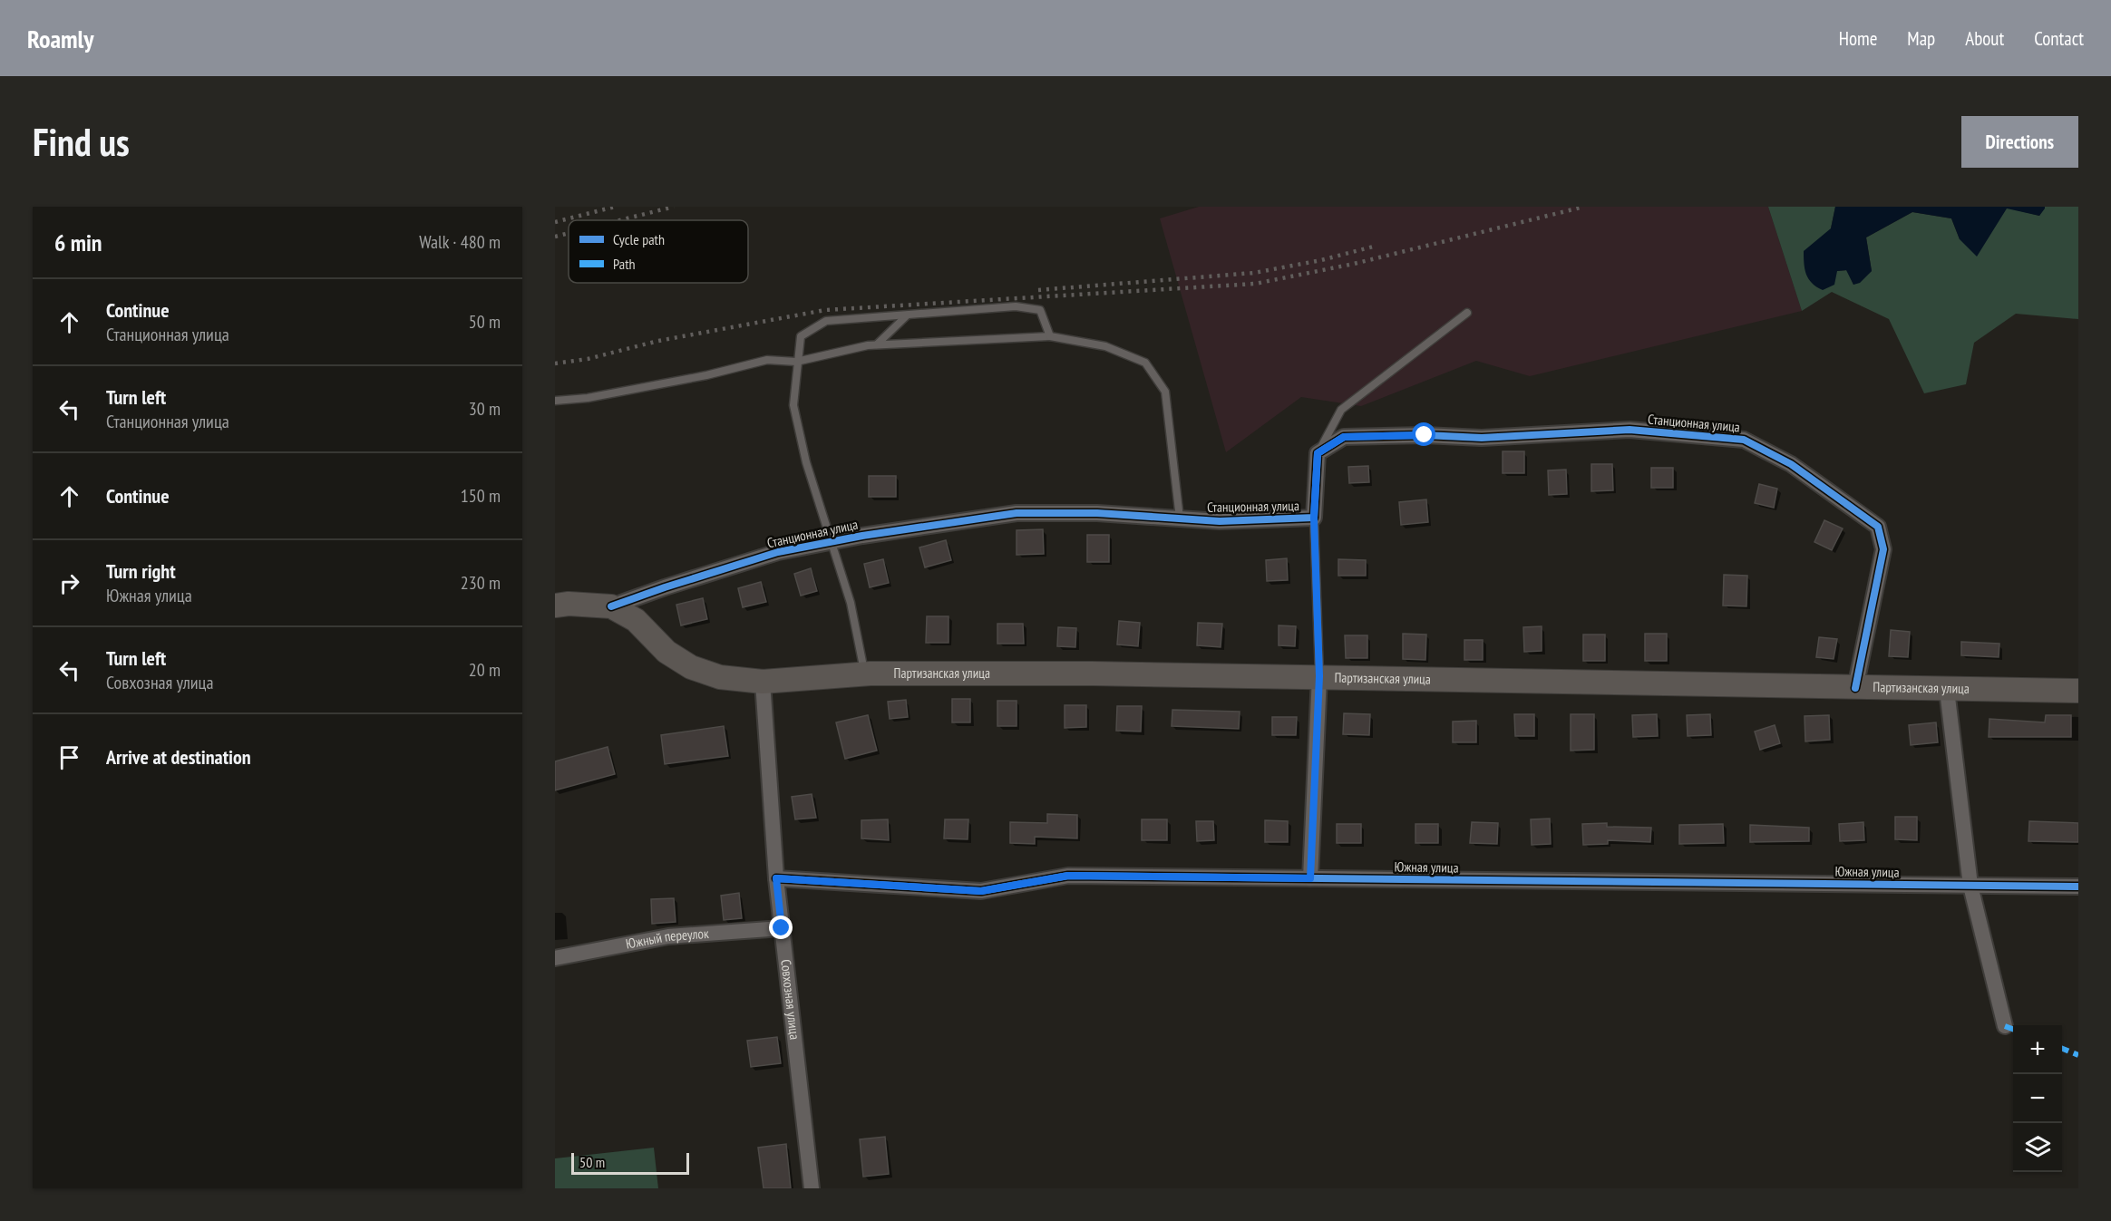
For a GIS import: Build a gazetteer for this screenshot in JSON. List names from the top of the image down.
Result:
{
  "streets": {
    "main road": ["Станционная улица", "Партизанская улица"],
    "street": ["Южная улица", "Южный переулок", "Совхозная улица"]
  },
  "crossings": [
    ["Станционная улица", "Партизанская улица"],
    ["Партизанская улица", "Совхозная улица"],
    ["Южная улица", "Совхозная улица"],
    ["Южный переулок", "Совхозная улица"]
  ],
  "legend": ["Cycle path", "Path"],
  "scale_bar": "50 m",
  "page": {
    "header": "Roamly",
    "nav": [
      "Home",
      "Map",
      "About",
      "Contact"
    ],
    "buttons": "Directions",
    "title": "Find us",
    "heading": ["6 min", "Walk · 480 m"],
    "list": [
      ["Continue", "Станционная улица", "50 m"],
      ["Turn left", "Станционная улица", "30 m"],
      ["Continue", "150 m"],
      ["Turn right", "Южная улица", "230 m"],
      ["Turn left", "Совхозная улица", "20 m"],
      "Arrive at destination"
    ],
    "map_buttons": ["+", "−"],
    "scale": "50 m"
  }
}
